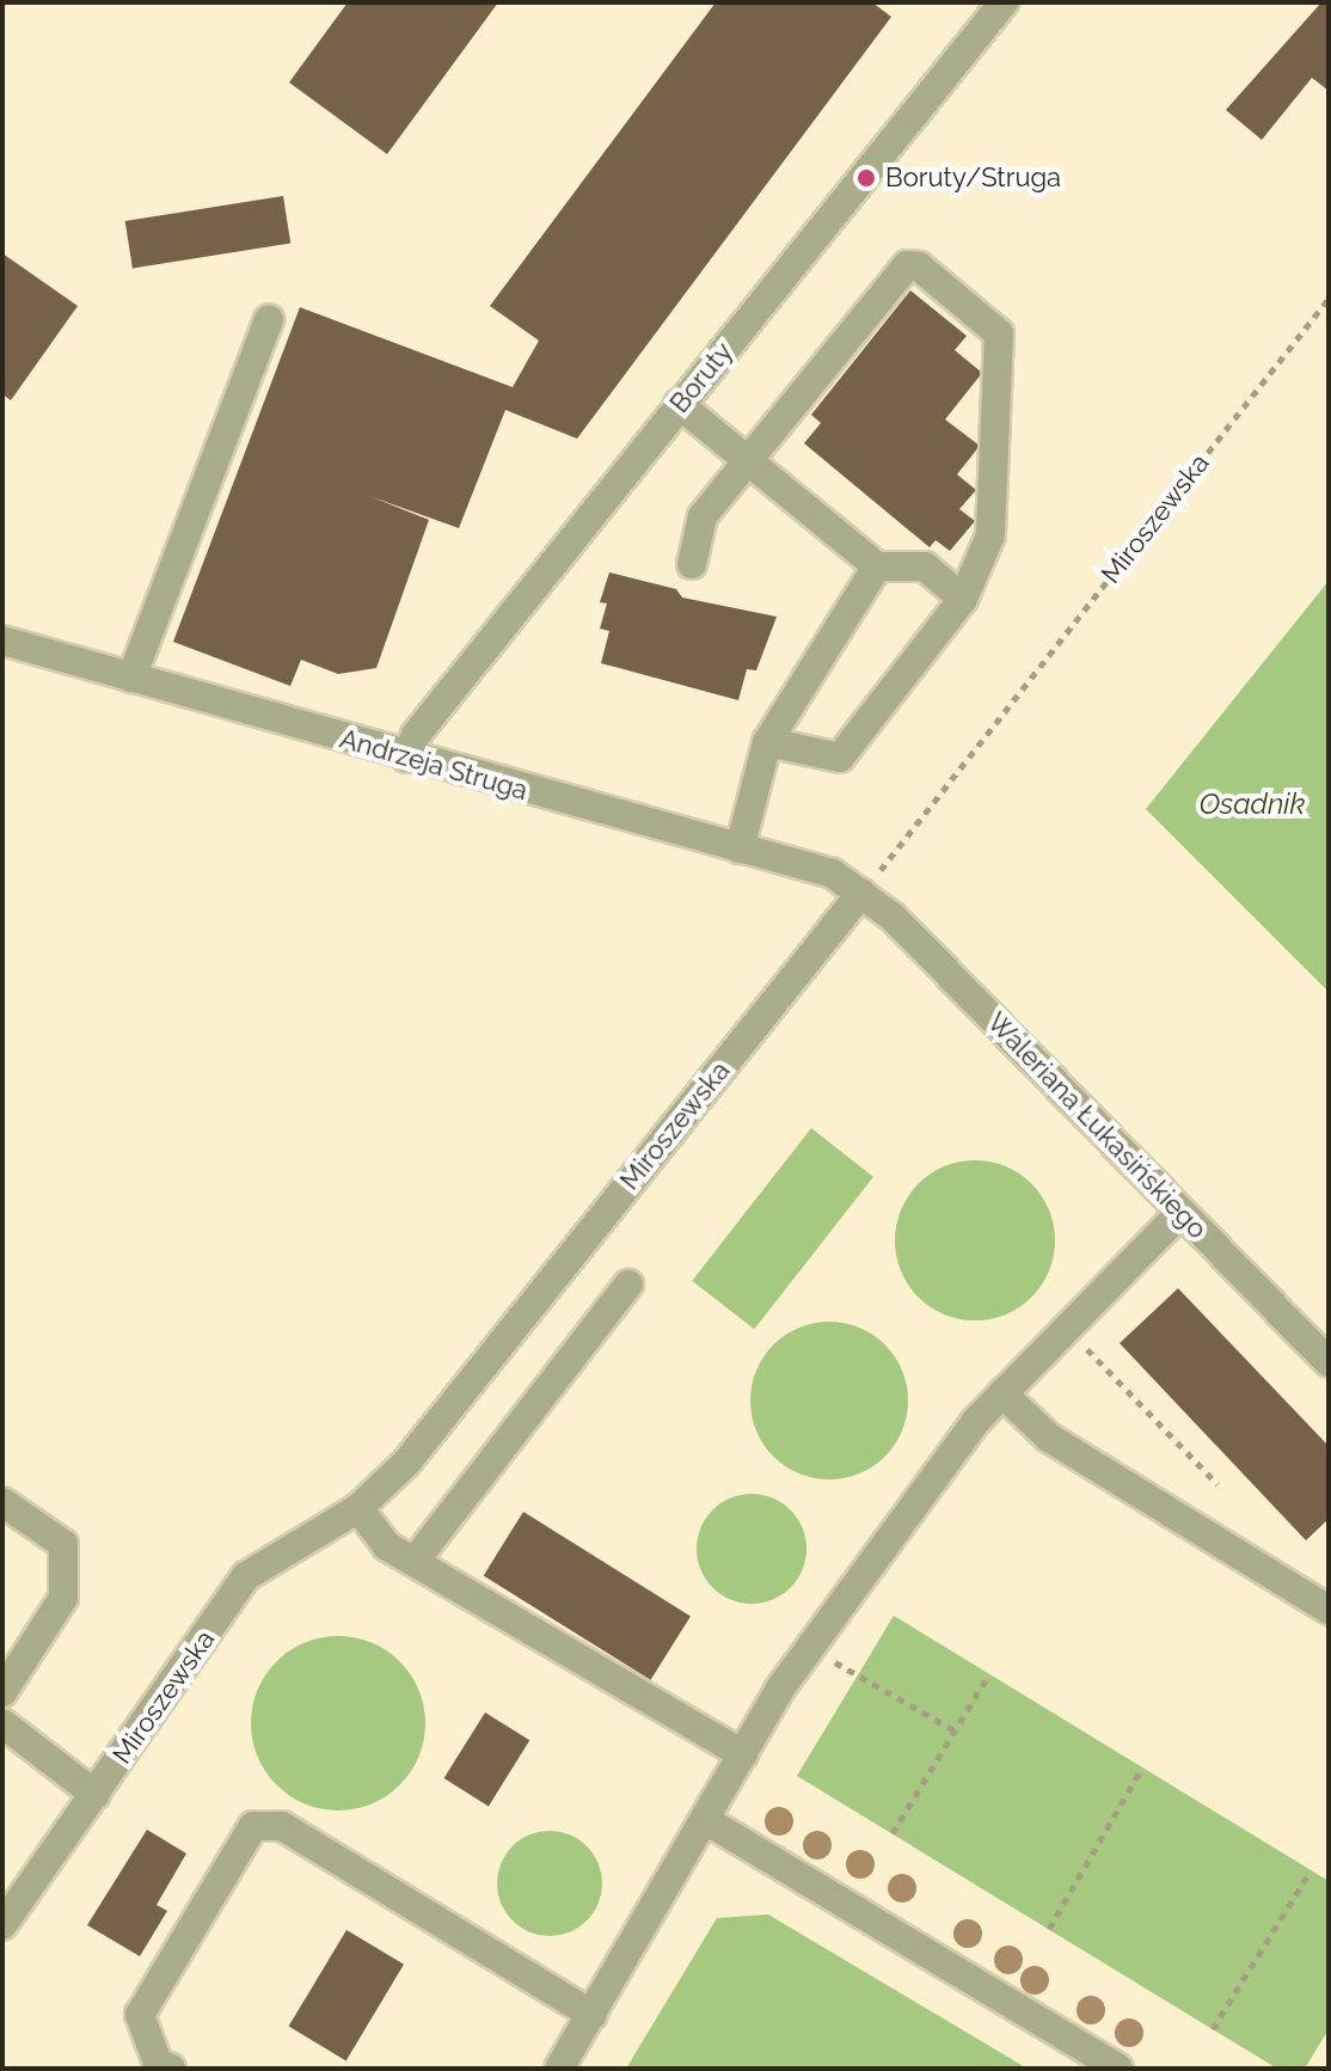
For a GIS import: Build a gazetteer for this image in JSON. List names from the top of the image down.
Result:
{
  "streets": {
    "street": [
      "Boruty",
      "Miroszewska",
      "Andrzeja Struga",
      "Waleriana Łukasińskiego"
    ]
  },
  "crossings": [
    ["Boruty", "Andrzeja Struga"],
    ["Miroszewska", "Andrzeja Struga"],
    ["Miroszewska", "Waleriana Łukasińskiego"],
    ["Andrzeja Struga", "Waleriana Łukasińskiego"]
  ],
  "water": ["Osadnik"],
  "places": ["Boruty/Struga"]
}
